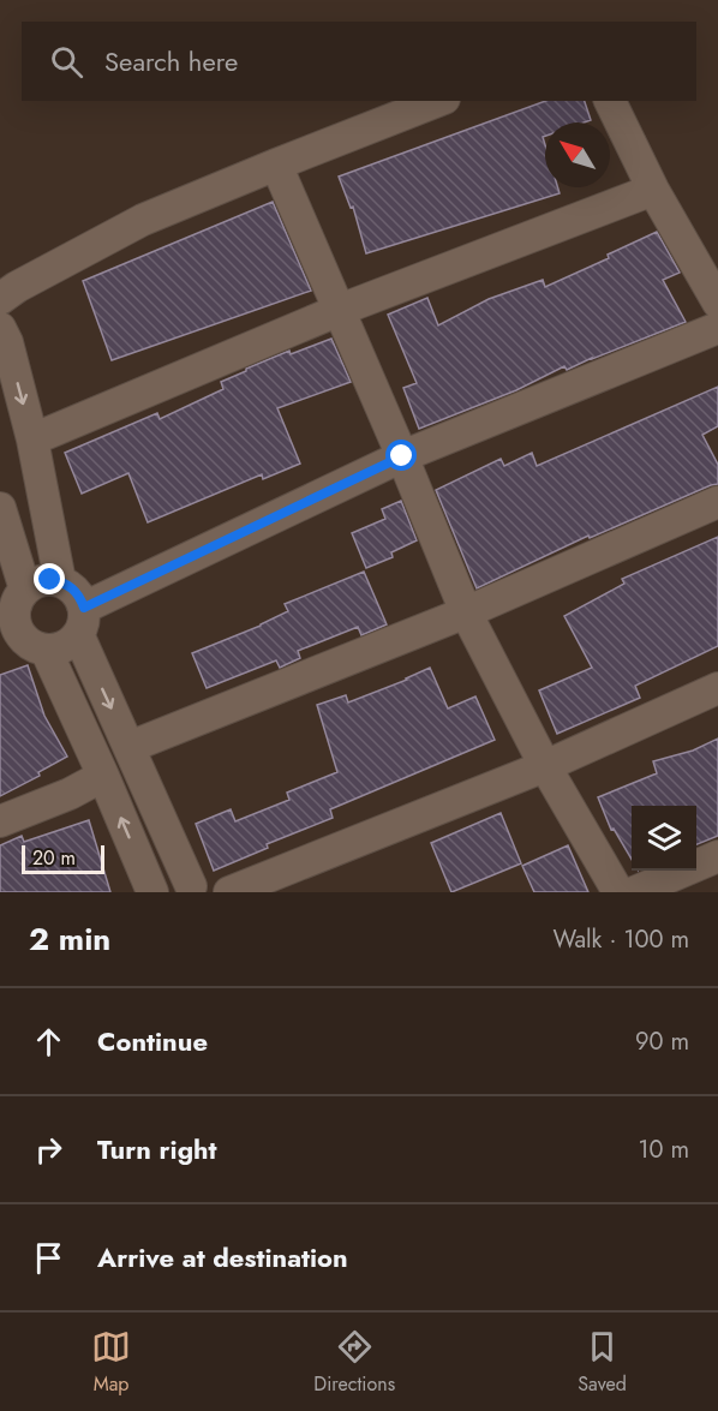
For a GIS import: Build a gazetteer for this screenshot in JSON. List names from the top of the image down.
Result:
{
  "scale_bar": "20 m",
  "north": "top left",
  "page": {
    "search": "Search here",
    "scale": "20 m",
    "heading": ["2 min", "Walk · 100 m"],
    "list": [
      ["Continue", "90 m"],
      ["Turn right", "10 m"],
      "Arrive at destination"
    ],
    "nav": ["Map", "Directions", "Saved"]
  }
}
